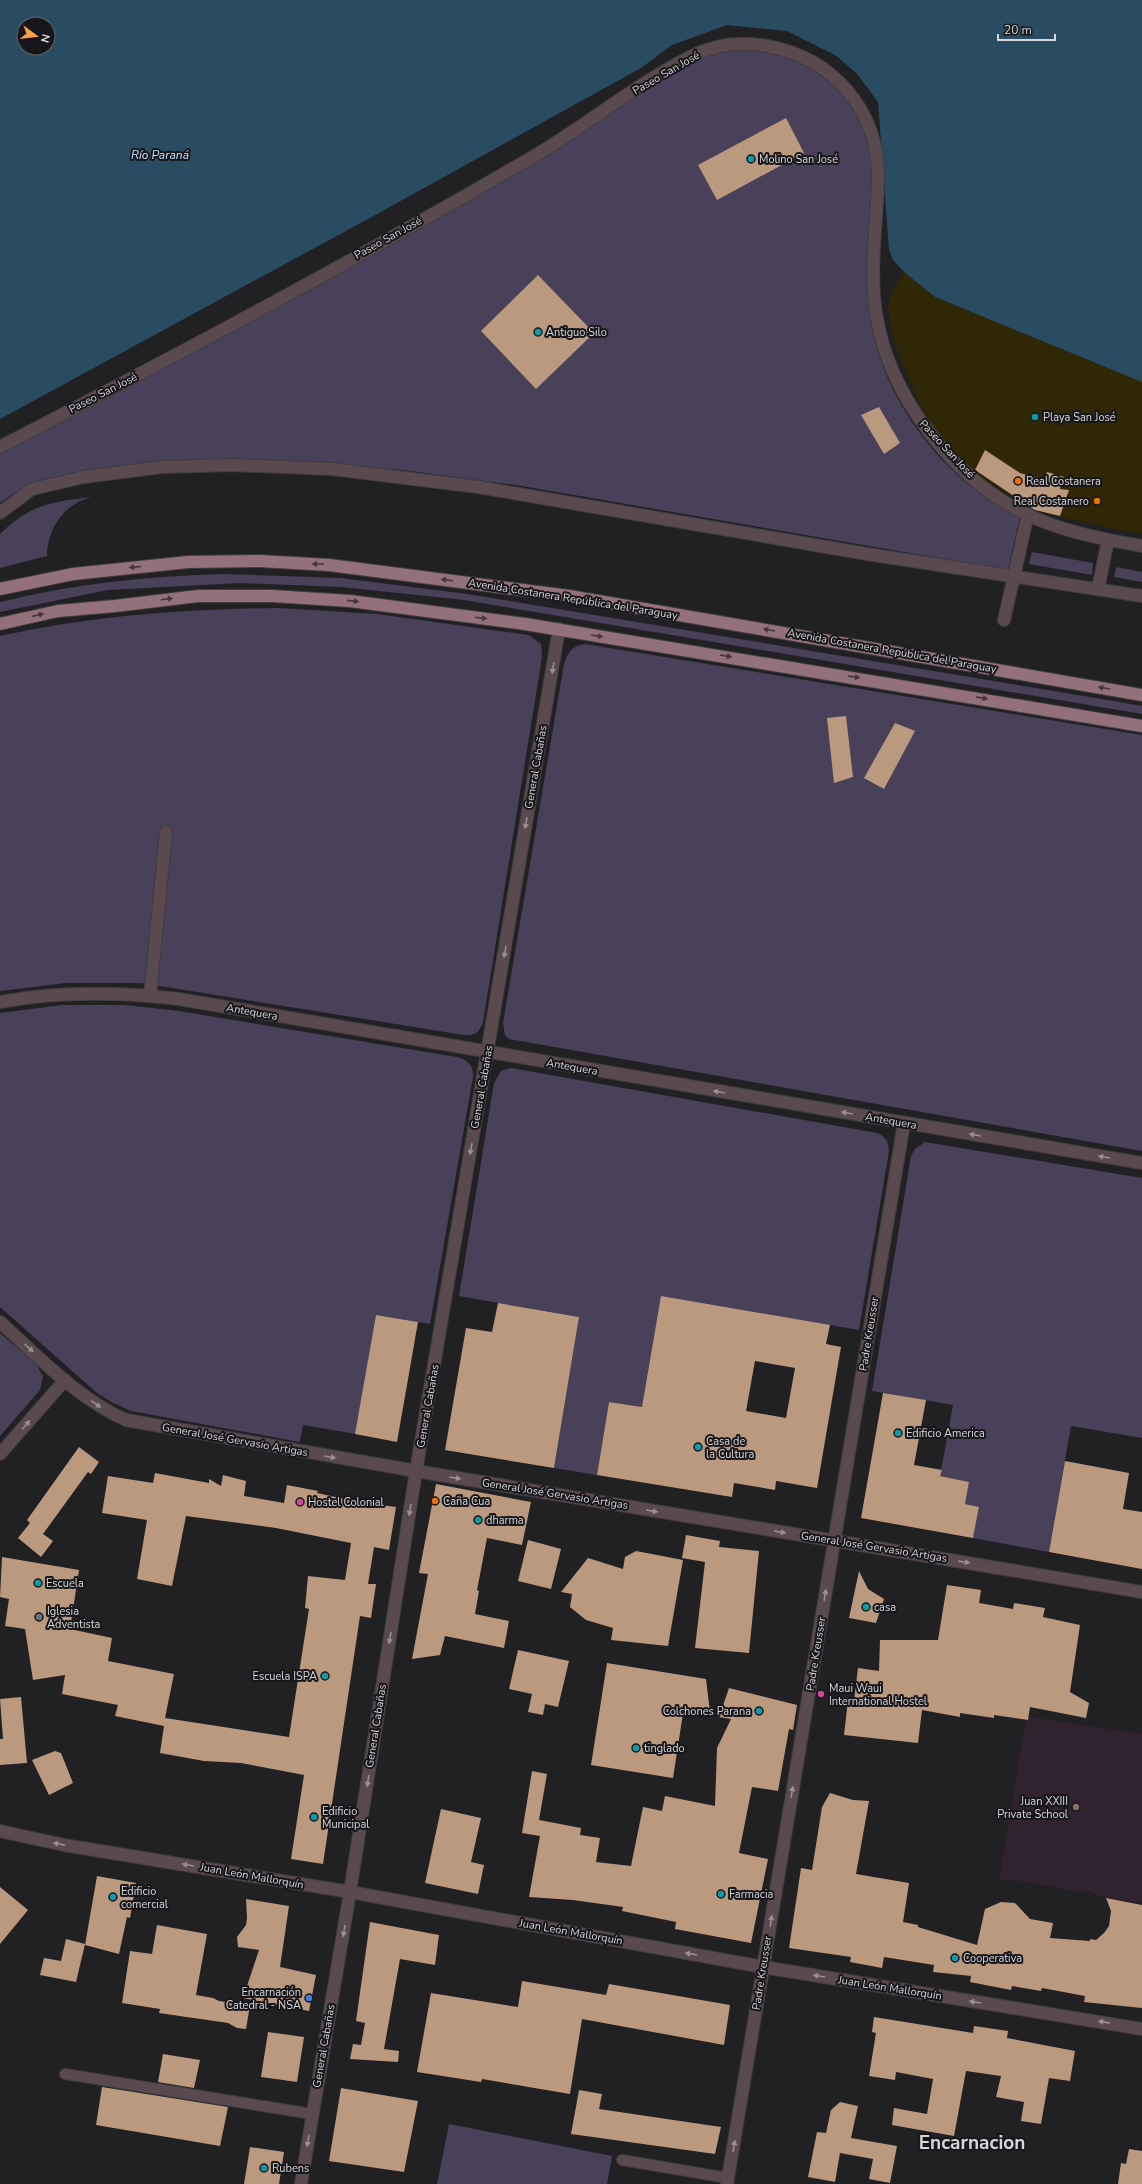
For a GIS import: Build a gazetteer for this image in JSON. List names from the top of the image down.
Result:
{
  "streets": {
    "main road": ["Avenida Costanera República del Paraguay"],
    "street": [
      "Paseo San José",
      "General Cabañas",
      "Antequera",
      "Padre Kreusser",
      "General José Gervasio Artigas",
      "Juan León Mallorquín"
    ]
  },
  "crossings": [
    ["General Cabañas", "Antequera"],
    ["General Cabañas", "General José Gervasio Artigas"],
    ["General Cabañas", "Juan León Mallorquín"],
    ["Antequera", "Padre Kreusser"],
    ["Padre Kreusser", "General José Gervasio Artigas"],
    ["Padre Kreusser", "Juan León Mallorquín"]
  ],
  "one_way": [
    "General Cabañas",
    "Antequera",
    "Padre Kreusser",
    "General José Gervasio Artigas",
    "Juan León Mallorquín"
  ],
  "districts": ["Encarnacion"],
  "water": ["Río Paraná"],
  "places": [
    "Molino San José",
    "Antiguo Silo",
    "Playa San José",
    "Real Costanera",
    "Real Costanero",
    "Edificio America",
    "Casa de la Cultura",
    "Caña Cua",
    "Hostel Colonial",
    "dharma",
    "Escuela",
    "casa",
    "Iglesia Adventista",
    "Escuela ISPA",
    "Maui Waui International Hostel",
    "Colchones Parana",
    "tinglado",
    "Juan XXIII Private School",
    "Edificio Municipal",
    "Farmacia",
    "Edificio comercial",
    "Cooperativa",
    "Encarnación Catedral - NSA",
    "Rubens"
  ],
  "scale_bar": "20 m",
  "north": "right"
}
